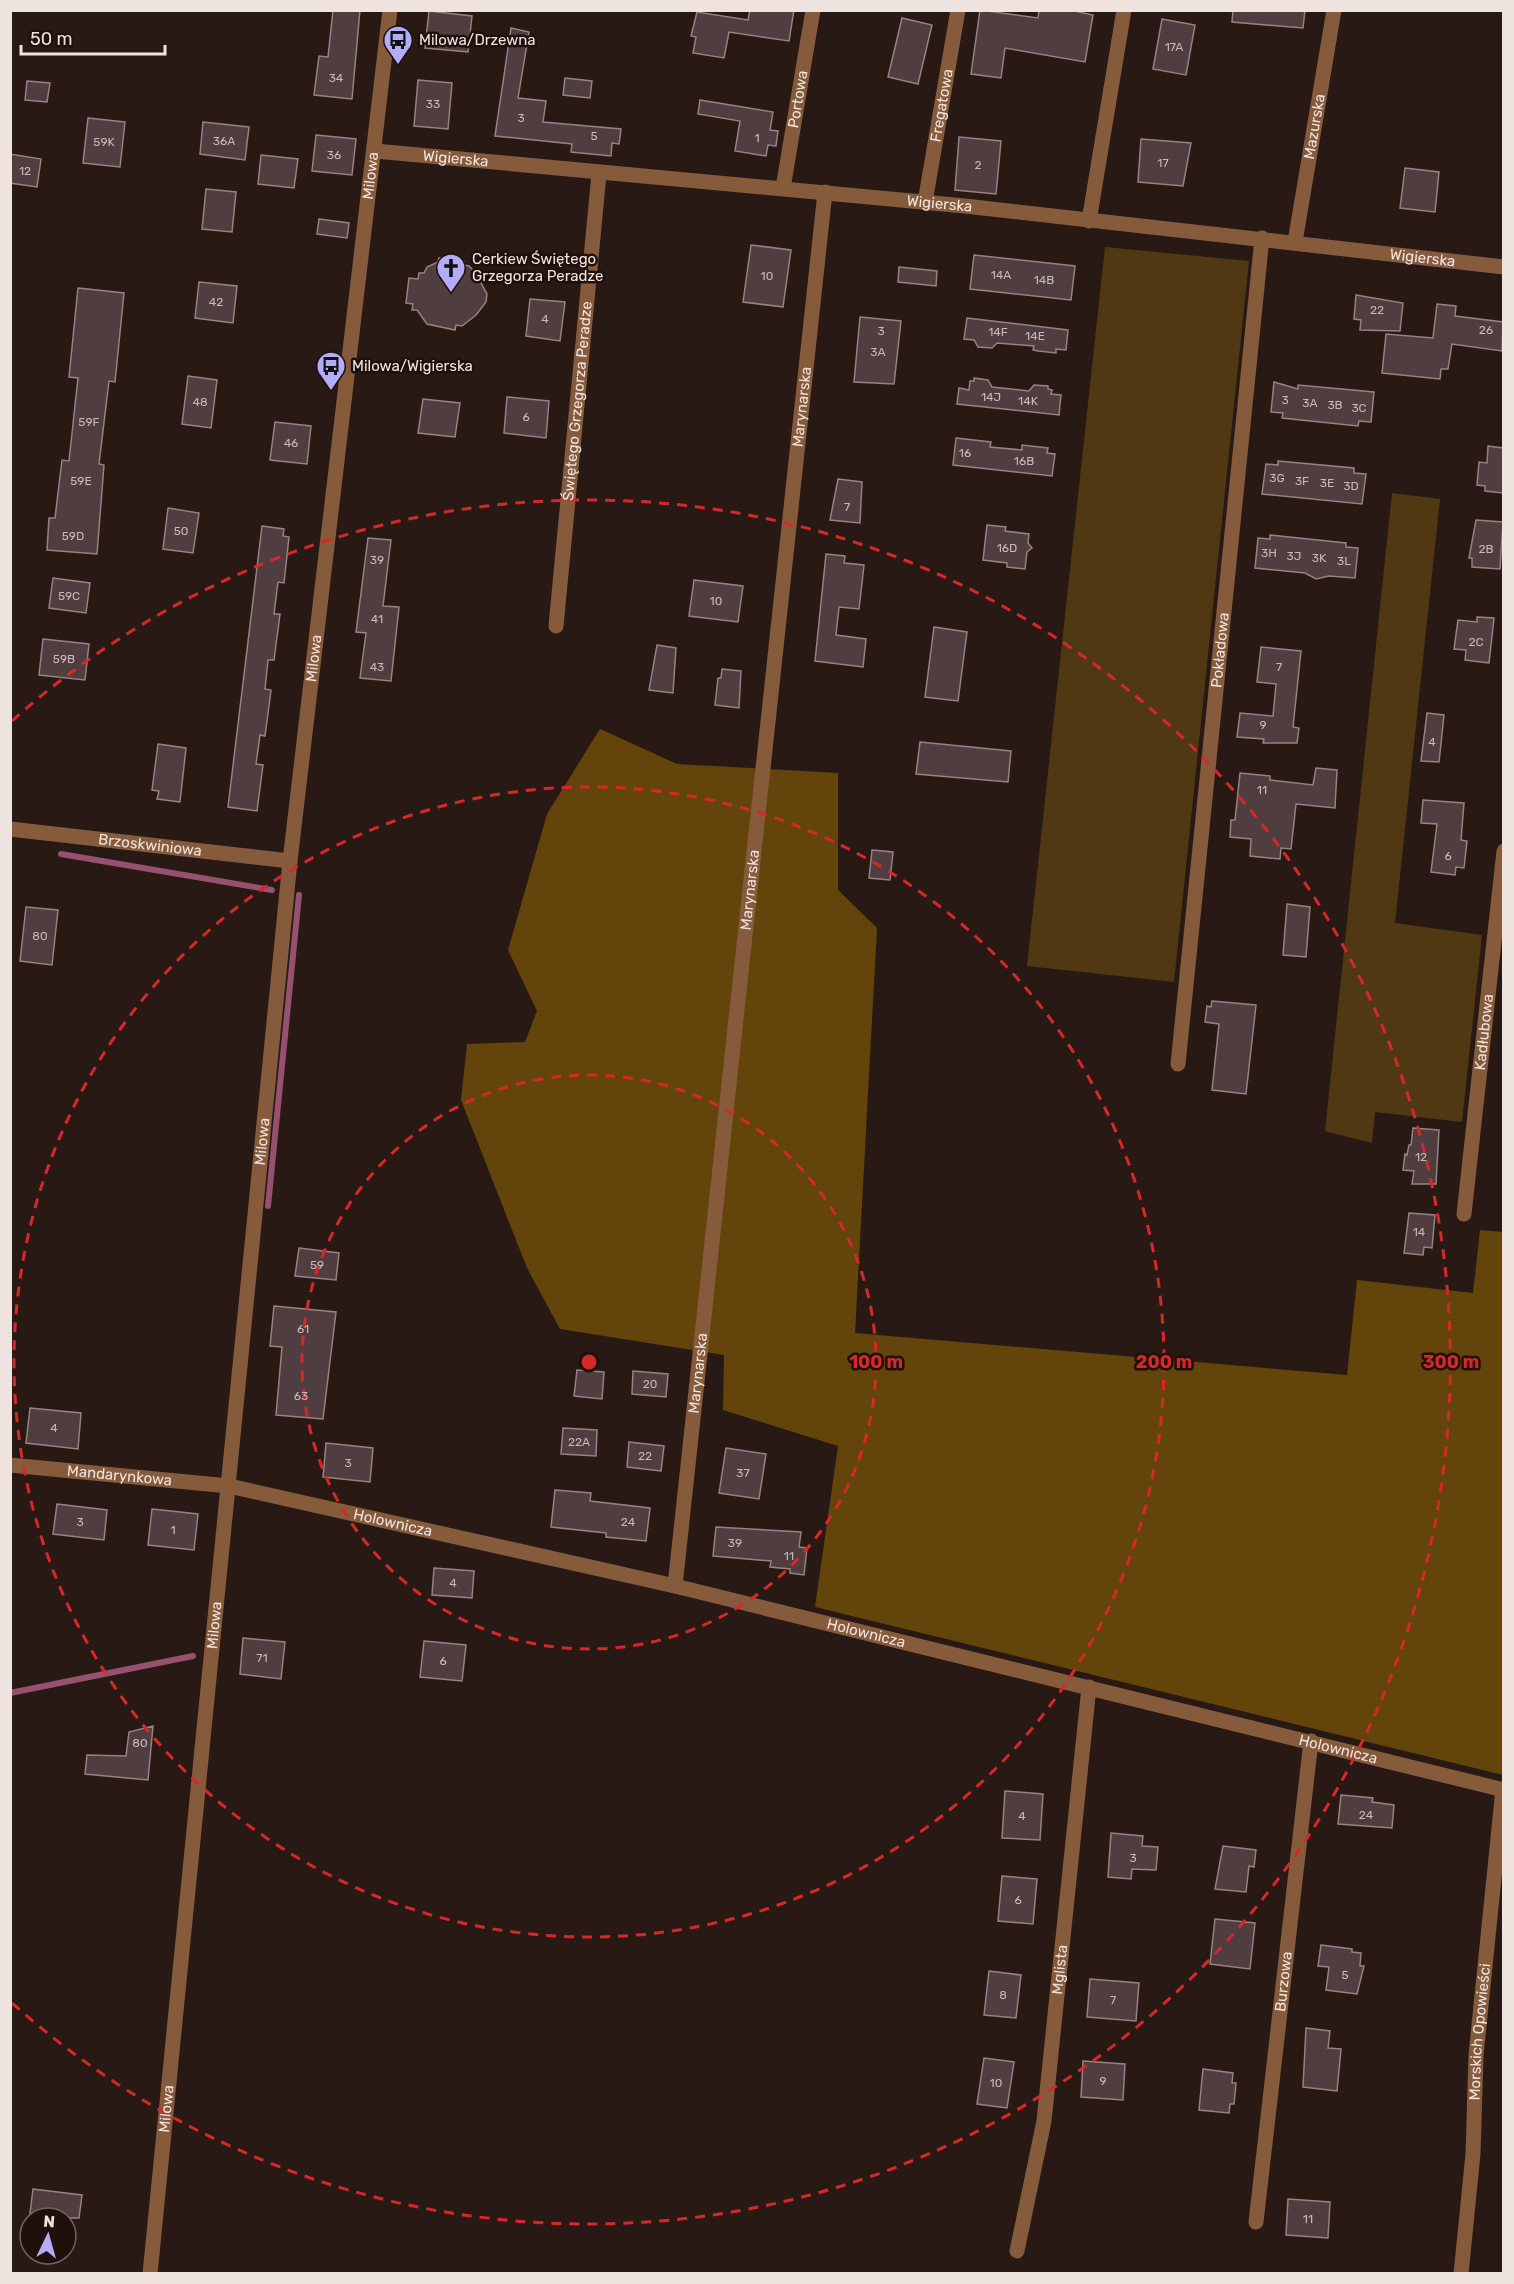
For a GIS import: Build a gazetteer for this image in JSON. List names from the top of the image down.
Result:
{
  "streets": {
    "street": [
      "Portowa",
      "Fregatowa",
      "Mazurska",
      "Wigierska",
      "Milowa",
      "Świętego Grzegorza Peradze",
      "Marynarska",
      "Pokładowa",
      "Brzoskwiniowa",
      "Kadłubowa",
      "Mandarynkowa",
      "Holownicza",
      "Mglista",
      "Burzowa",
      "Morskich Opowieści"
    ]
  },
  "crossings": [
    ["Portowa", "Wigierska"],
    ["Fregatowa", "Wigierska"],
    ["Mazurska", "Wigierska"],
    ["Wigierska", "Milowa"],
    ["Wigierska", "Świętego Grzegorza Peradze"],
    ["Wigierska", "Marynarska"],
    ["Wigierska", "Pokładowa"],
    ["Milowa", "Brzoskwiniowa"],
    ["Milowa", "Mandarynkowa"],
    ["Milowa", "Holownicza"],
    ["Marynarska", "Holownicza"],
    ["Mandarynkowa", "Holownicza"],
    ["Holownicza", "Mglista"],
    ["Holownicza", "Burzowa"],
    ["Holownicza", "Morskich Opowieści"]
  ],
  "places": {
    "bus stop": ["Milowa/Drzewna", "Milowa/Wigierska"],
    "church": ["Cerkiew Świętego Grzegorza Peradze"]
  },
  "house_numbers": [
    "17A",
    "34",
    "33",
    "3",
    "5",
    "1",
    "36A",
    "59K",
    "36",
    "17",
    "2",
    "12",
    "14A",
    "10",
    "14B",
    "42",
    "22",
    "4",
    "26",
    "3",
    "14F",
    "14E",
    "3A",
    "14J",
    "3",
    "14K",
    "48",
    "3A",
    "3B",
    "3C",
    "6",
    "59F",
    "46",
    "16",
    "16B",
    "3G",
    "59E",
    "3F",
    "3E",
    "3D",
    "7",
    "50",
    "59D",
    "16D",
    "2B",
    "3H",
    "3J",
    "3K",
    "39",
    "3L",
    "59C",
    "10",
    "41",
    "2C",
    "59B",
    "43",
    "7",
    "9",
    "4",
    "11",
    "6",
    "80",
    "12",
    "14",
    "59",
    "61",
    "20",
    "63",
    "4",
    "22A",
    "22",
    "3",
    "37",
    "3",
    "24",
    "1",
    "39",
    "11",
    "4",
    "71",
    "6",
    "80",
    "24",
    "4",
    "3",
    "6",
    "5",
    "8",
    "7",
    "9",
    "10",
    "11"
  ],
  "scale_bar": "50 m",
  "north": "top",
  "rings": ["100 m", "200 m", "300 m"]
}
